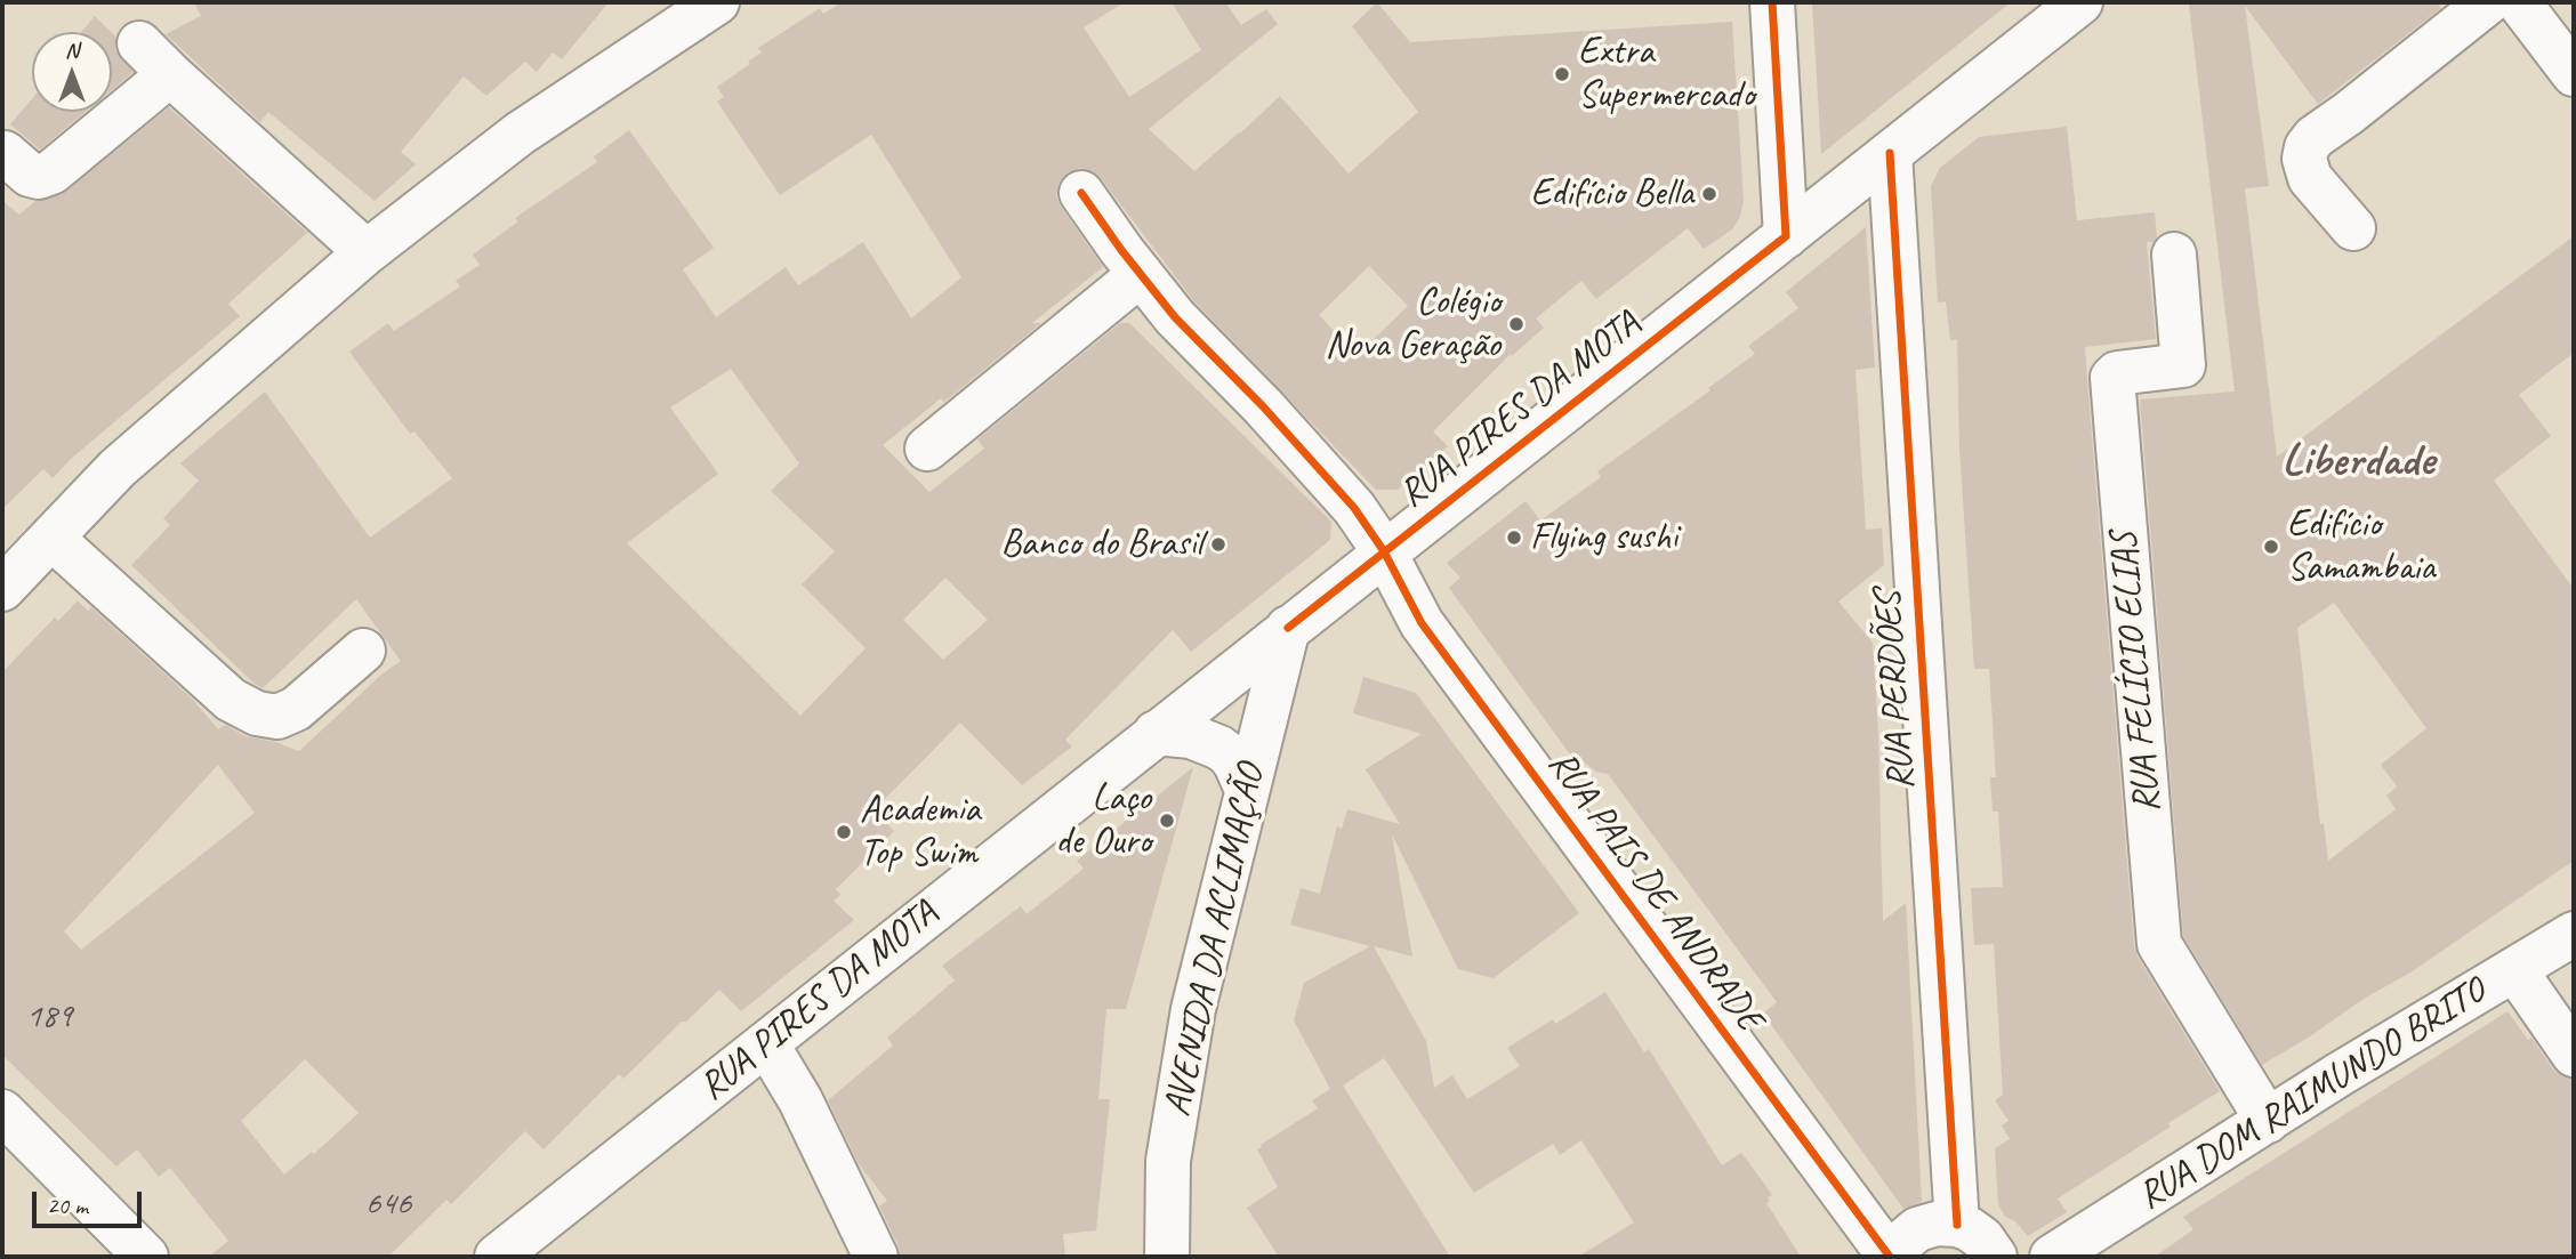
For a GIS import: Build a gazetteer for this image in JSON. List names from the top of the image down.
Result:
{
  "streets": {
    "street": [
      "RUA PIRES DA MOTA",
      "RUA FELÍCIO ELIAS",
      "RUA PERDÕES",
      "RUA PAIS DE ANDRADE",
      "AVENIDA DA ACLIMAÇÃO",
      "RUA DOM RAIMUNDO BRITO"
    ]
  },
  "crossings": [
    ["RUA PIRES DA MOTA", "RUA PERDÕES"],
    ["RUA PIRES DA MOTA", "RUA PAIS DE ANDRADE"],
    ["RUA PIRES DA MOTA", "AVENIDA DA ACLIMAÇÃO"],
    ["RUA FELÍCIO ELIAS", "RUA DOM RAIMUNDO BRITO"]
  ],
  "districts": ["Liberdade"],
  "places": [
    "Extra Supermercado",
    "Edifício Bella",
    "Colégio Nova Geração",
    "Flying sushi",
    "Banco do Brasil",
    "Edifício Samambaia",
    "Laço de Ouro",
    "Academia Top Swim"
  ],
  "house_numbers": ["189", "646"],
  "scale_bar": "20 m",
  "north": "top"
}
